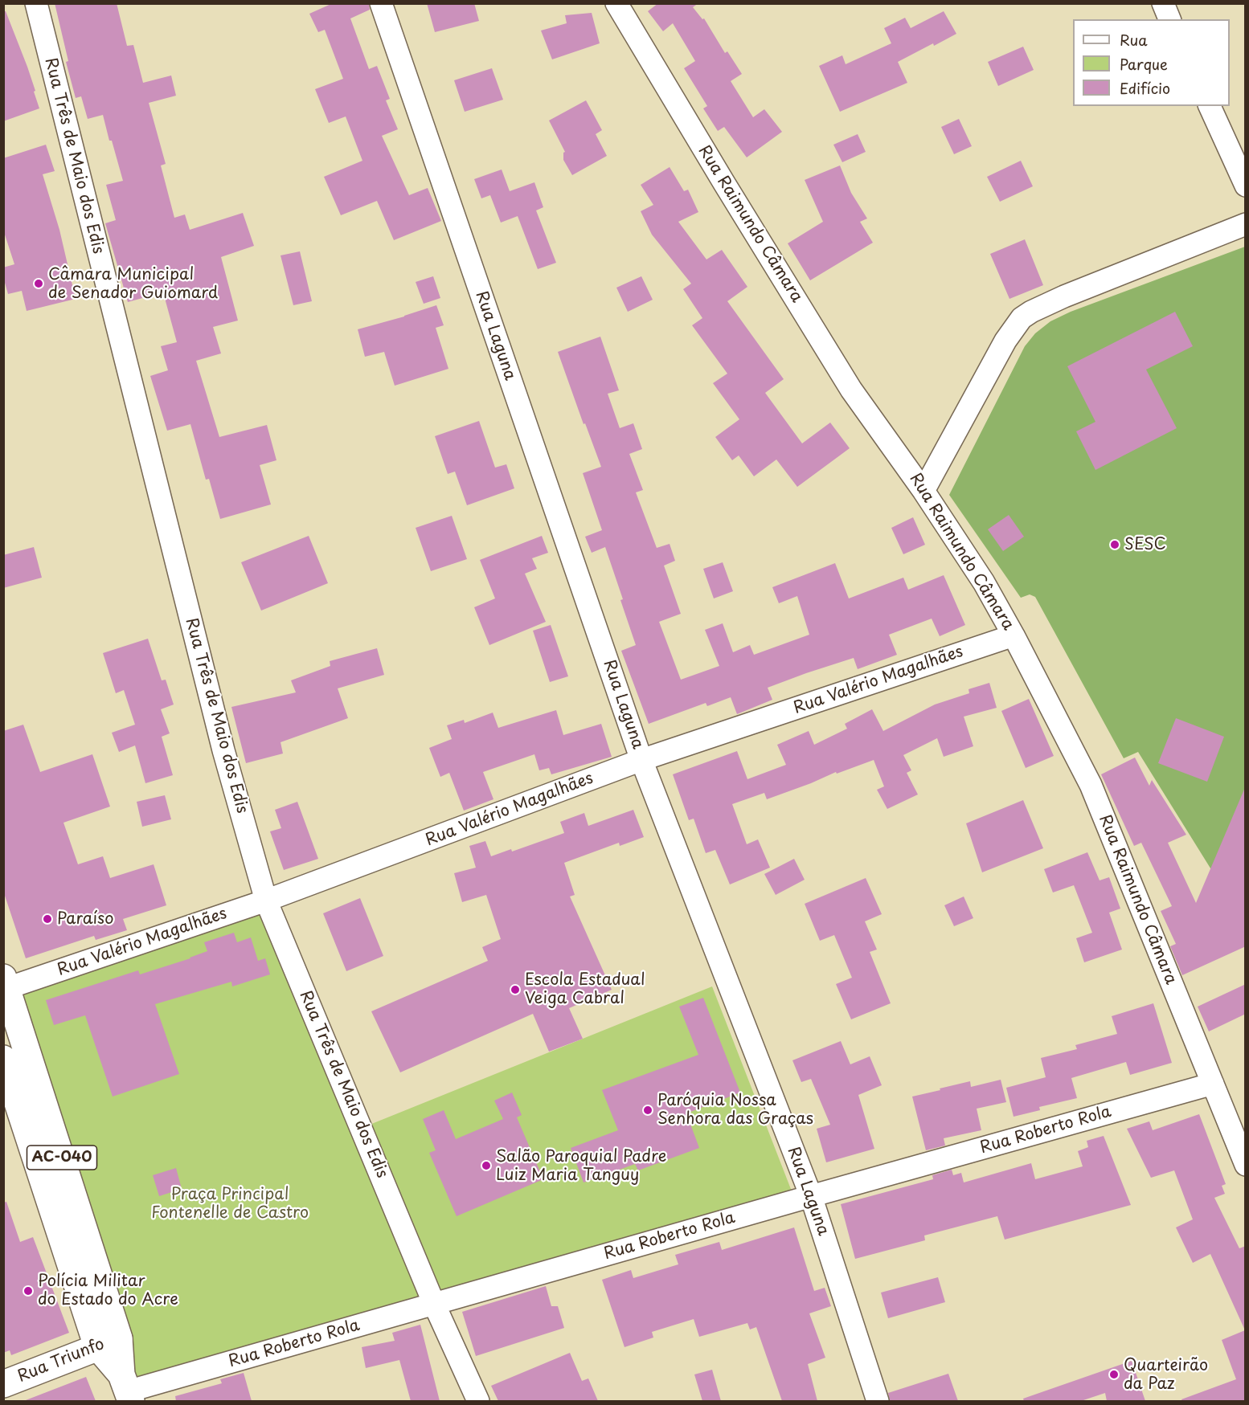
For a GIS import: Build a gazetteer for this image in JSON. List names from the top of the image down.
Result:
{
  "streets": {
    "main road": ["AC-040", "Rua Triunfo"],
    "street": [
      "Rua Três de Maio dos Edis",
      "Rua Raimundo Câmara",
      "Rua Laguna",
      "Rua Valério Magalhães",
      "Rua Roberto Rola"
    ]
  },
  "crossings": [
    ["Rua Três de Maio dos Edis", "Rua Valério Magalhães"],
    ["Rua Três de Maio dos Edis", "Rua Roberto Rola"],
    ["Rua Raimundo Câmara", "Rua Valério Magalhães"],
    ["Rua Raimundo Câmara", "Rua Roberto Rola"],
    ["Rua Laguna", "Rua Valério Magalhães"],
    ["Rua Laguna", "Rua Roberto Rola"],
    ["Rua Valério Magalhães", "AC-040"],
    ["Rua Roberto Rola", "AC-040"],
    ["AC-040", "Rua Triunfo"]
  ],
  "parks": ["Praça Principal Fontenelle de Castro"],
  "places": [
    "Câmara Municipal de Senador Guiomard",
    "SESC",
    "Paraíso",
    "Escola Estadual Veiga Cabral",
    "Paróquia Nossa Senhora das Graças",
    "Salão Paroquial Padre Luiz Maria Tanguy",
    "Polícia Militar do Estado do Acre",
    "Quarteirão da Paz"
  ],
  "legend": ["Rua", "Parque", "Edifício"]
}
